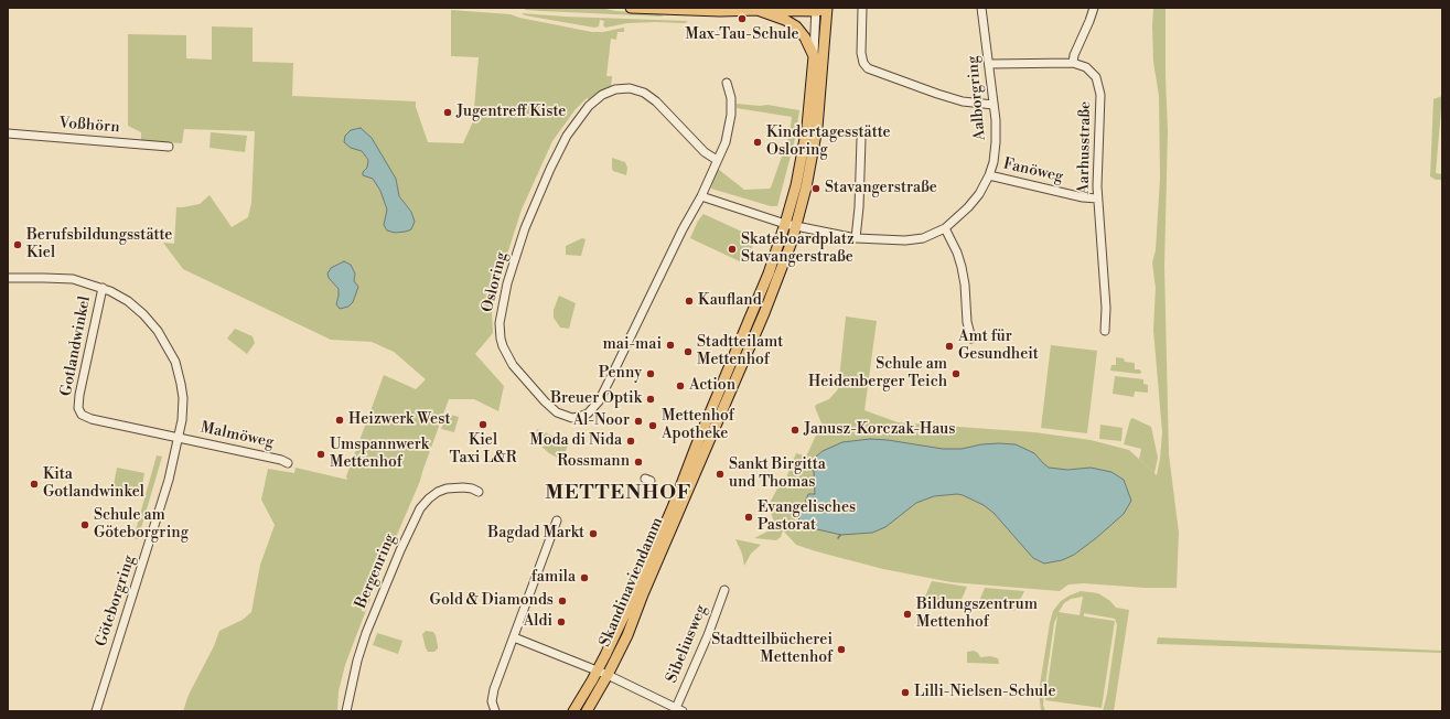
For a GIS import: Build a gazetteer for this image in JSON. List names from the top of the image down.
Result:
{
  "streets": {
    "main road": ["Skandinaviendamm"],
    "street": [
      "Aalborgring",
      "Voßhörn",
      "Aarhusstraße",
      "Fanöweg",
      "Osloring",
      "Gotlandwinkel",
      "Malmöweg",
      "Bergenring",
      "Göteborgring",
      "Sibeliusweg"
    ]
  },
  "crossings": [
    ["Aalborgring", "Aarhusstraße"],
    ["Aalborgring", "Fanöweg"],
    ["Aalborgring", "Skandinaviendamm"],
    ["Aarhusstraße", "Fanöweg"],
    ["Gotlandwinkel", "Malmöweg"],
    ["Gotlandwinkel", "Göteborgring"],
    ["Malmöweg", "Göteborgring"]
  ],
  "districts": ["METTENHOF"],
  "places": [
    "Max-Tau-Schule",
    "Jugentreff Kiste",
    "Kindertagesstätte Osloring",
    "Stavangerstraße",
    "Berufsbildungsstätte Kiel",
    "Skateboardplatz Stavangerstraße",
    "Kaufland",
    "mai-mai",
    "Amt für Gesundheit",
    "Stadtteilamt Mettenhof",
    "Penny",
    "Schule am Heidenberger Teich",
    "Action",
    "Breuer Optik",
    "Heizwerk West",
    "Al-Noor",
    "Kiel Taxi L&R",
    "Mettenhof Apotheke",
    "Janusz-Korczak-Haus",
    "Moda di Nida",
    "Umspannwerk Mettenhof",
    "Rossmann",
    "Sankt Birgitta und Thomas",
    "Kita Gotlandwinkel",
    "Evangelisches Pastorat",
    "Schule am Göteborgring",
    "Bagdad Markt",
    "famila",
    "Gold & Diamonds",
    "Bildungszentrum Mettenhof",
    "Aldi",
    "Stadtteilbücherei Mettenhof",
    "Lilli-Nielsen-Schule"
  ]
}
